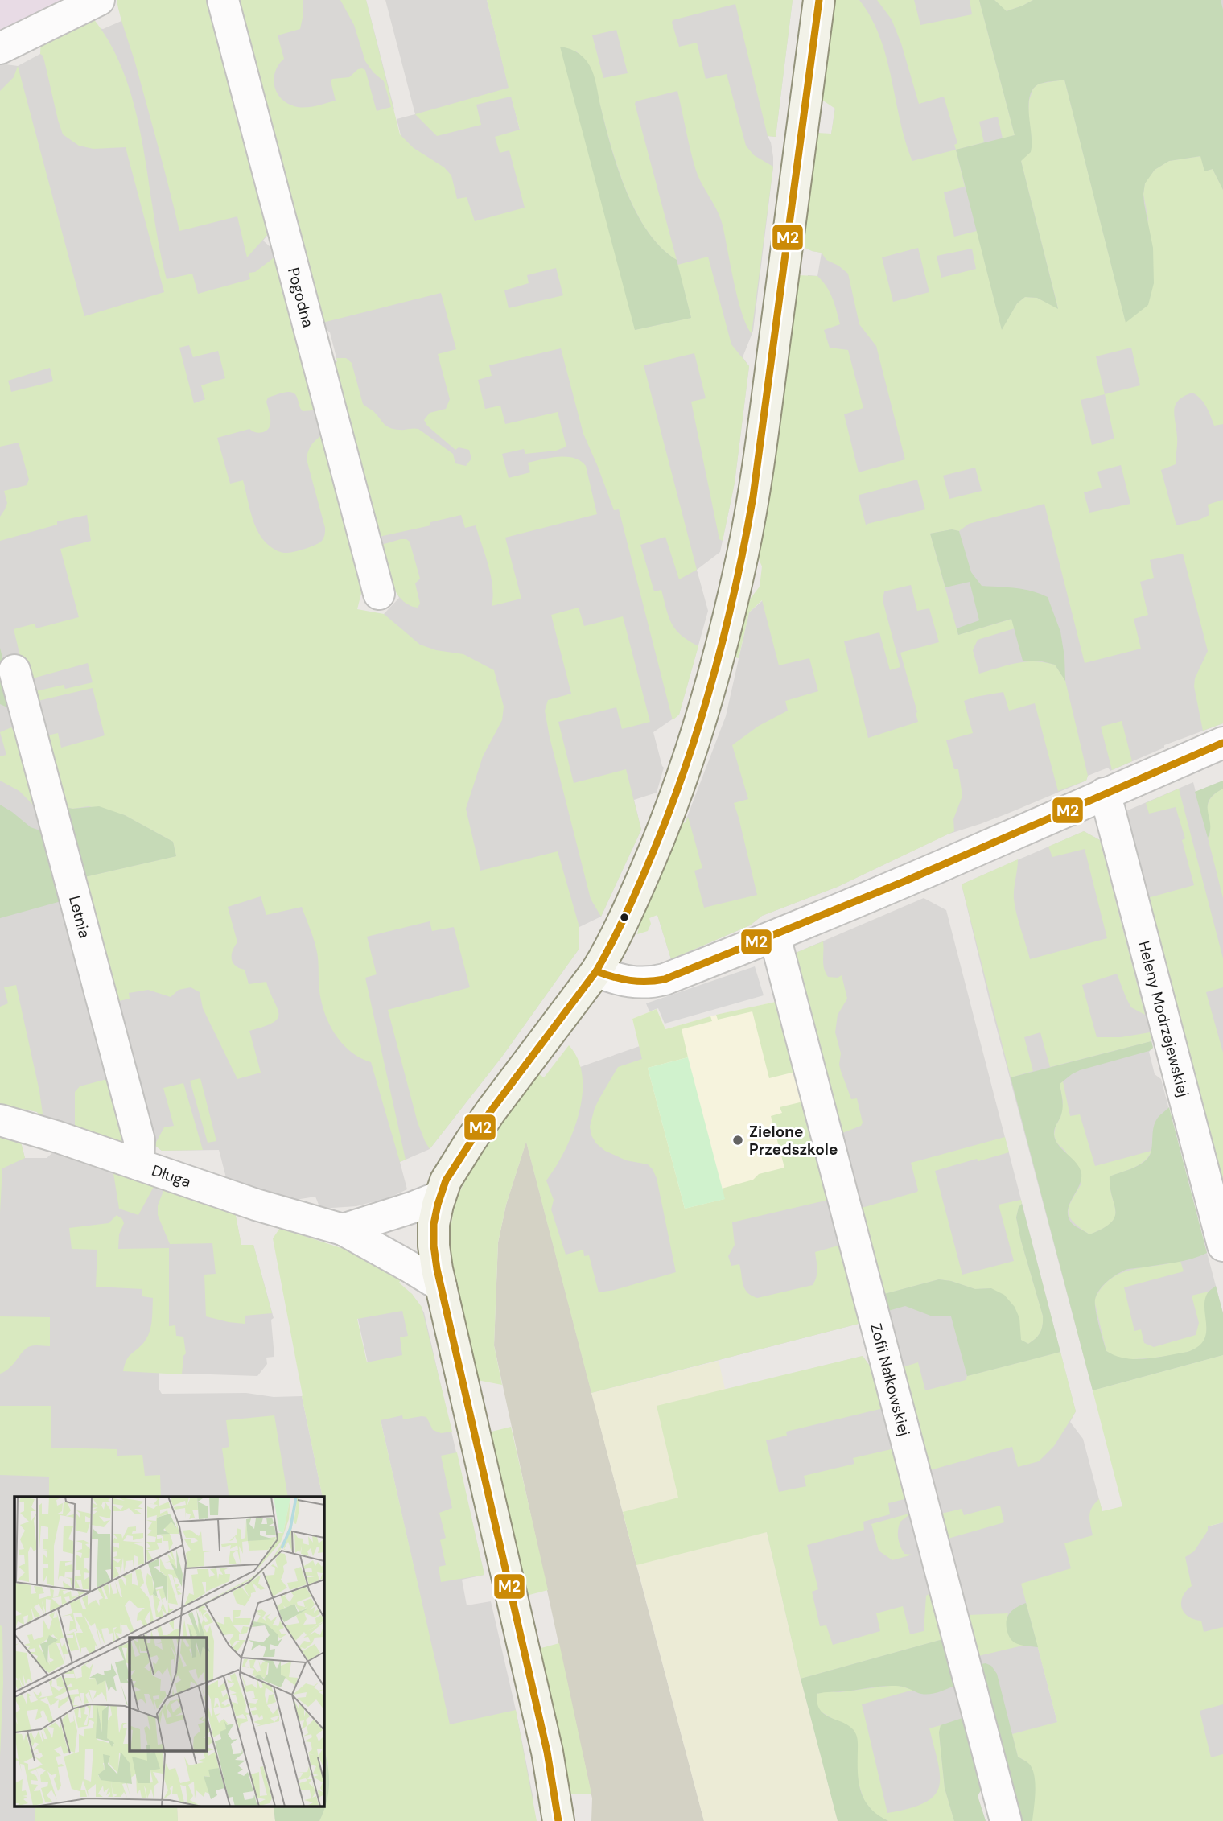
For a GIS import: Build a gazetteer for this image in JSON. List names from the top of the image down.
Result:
{
  "streets": {
    "street": [
      "Pogodna",
      "Letnia",
      "Heleny Modrzejewskiej",
      "Długa",
      "Zofii Nałkowskiej"
    ]
  },
  "crossings": [
    ["Letnia", "Długa"]
  ],
  "places": ["Zielone Przedszkole"],
  "lines": ["transit line M2"]
}
